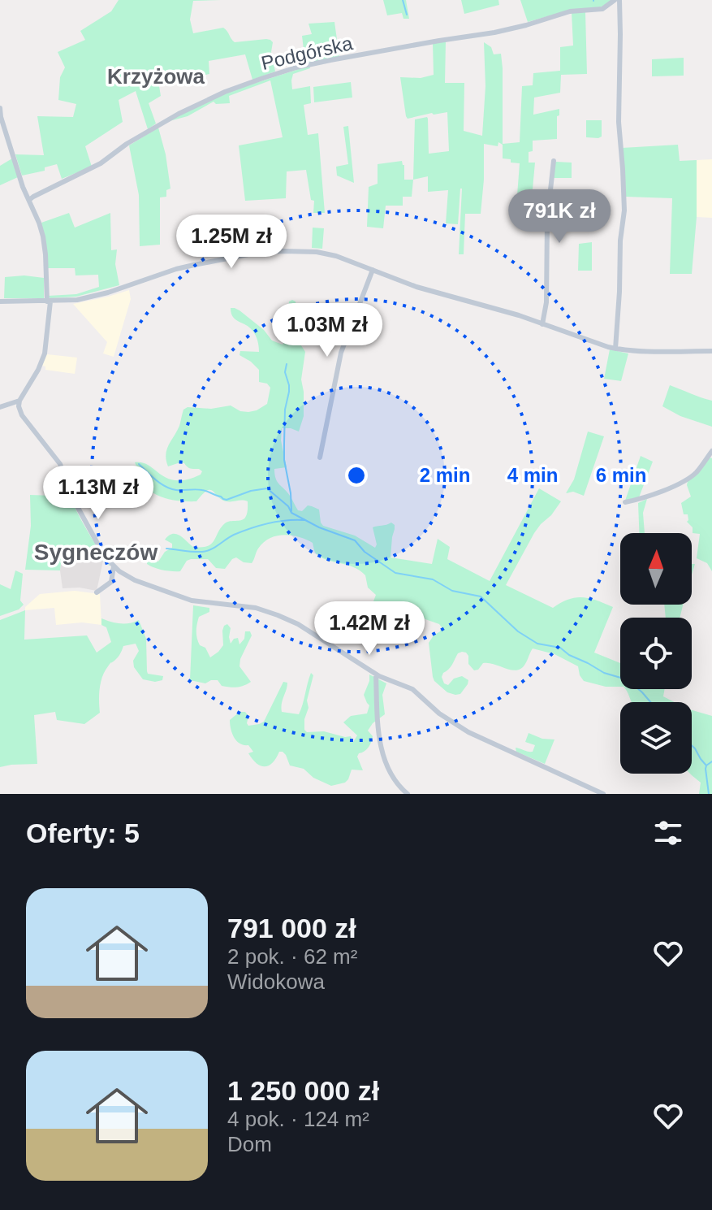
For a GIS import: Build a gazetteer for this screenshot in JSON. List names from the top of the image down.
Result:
{
  "streets": {
    "street": ["Podgórska"]
  },
  "districts": ["Krzyżowa", "Sygneczów"],
  "north": "top",
  "page": {
    "price": [
      "791K zł",
      "1.25M zł",
      "1.03M zł",
      "1.13M zł",
      "1.42M zł"
    ],
    "heading": "Oferty: 5",
    "list": [
      {
        "name": "791 000 zł",
        "note": "2 pok. · 62 m² · Widokowa"
      },
      {
        "name": "1 250 000 zł",
        "note": "4 pok. · 124 m² · Dom"
      }
    ]
  },
  "rings": ["2 min", "4 min", "6 min"]
}
